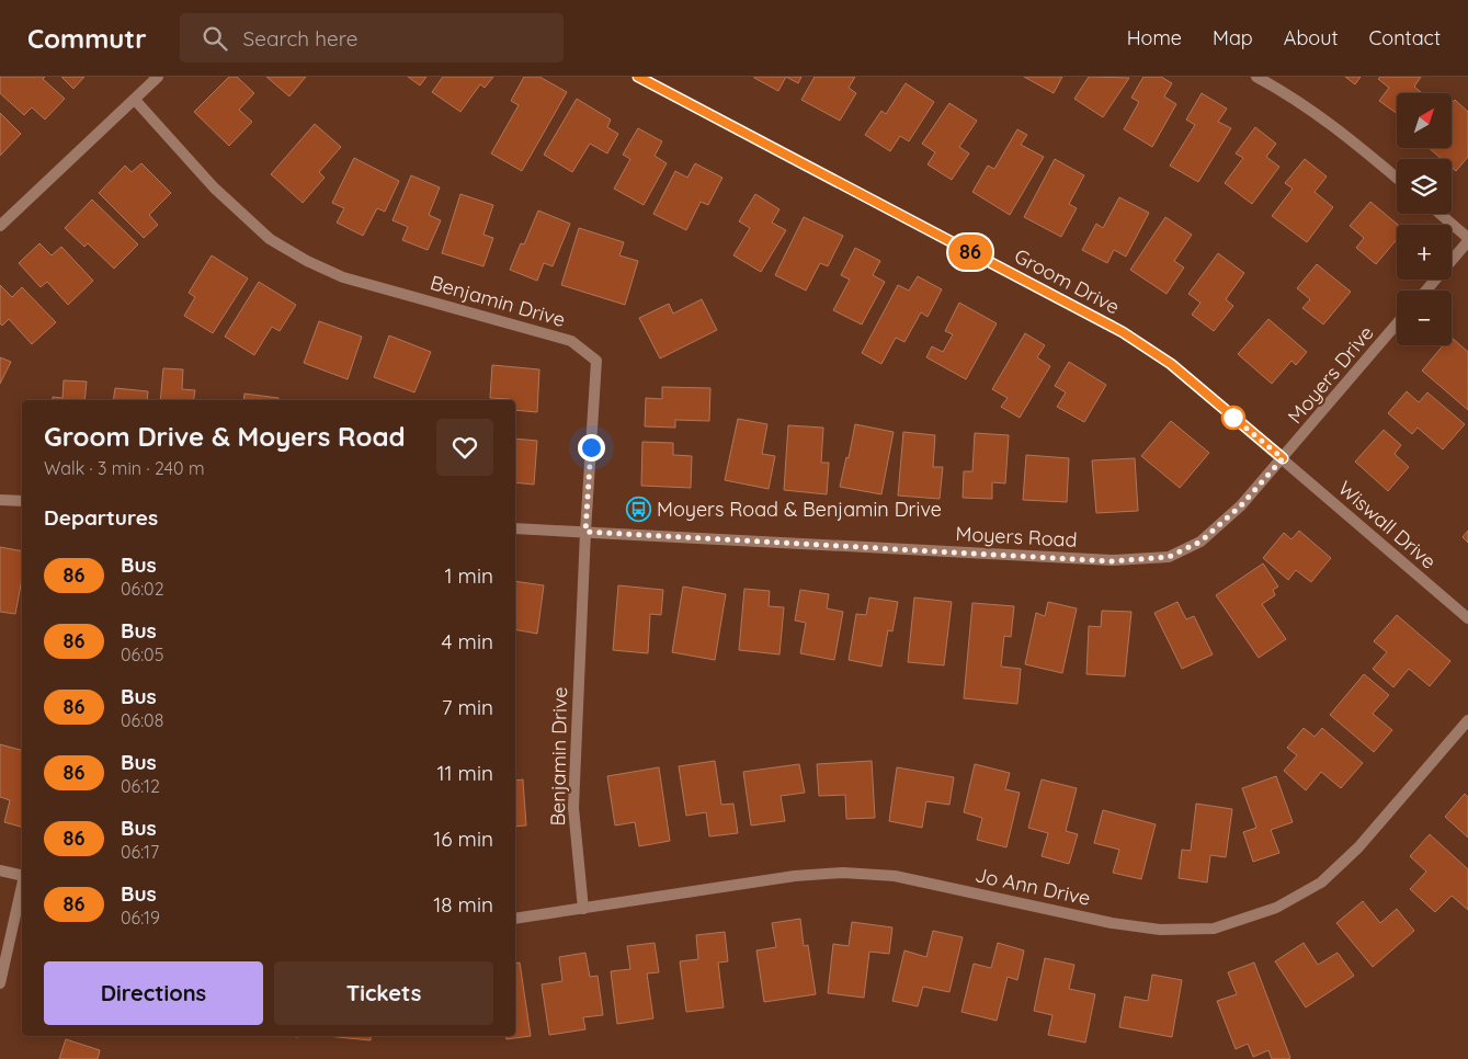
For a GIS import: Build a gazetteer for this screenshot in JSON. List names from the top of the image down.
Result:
{
  "streets": {
    "street": [
      "Groom Drive",
      "Benjamin Drive",
      "Moyers Drive",
      "Wiswall Drive",
      "Moyers Road",
      "Jo Ann Drive"
    ]
  },
  "crossings": [
    ["Groom Drive", "Moyers Drive"],
    ["Groom Drive", "Wiswall Drive"],
    ["Groom Drive", "Moyers Road"],
    ["Benjamin Drive", "Moyers Road"],
    ["Benjamin Drive", "Jo Ann Drive"],
    ["Moyers Drive", "Wiswall Drive"],
    ["Moyers Drive", "Moyers Road"],
    ["Wiswall Drive", "Moyers Road"]
  ],
  "places": {
    "bus stop": ["Moyers Road & Benjamin Drive"]
  },
  "lines": ["bus line 86"],
  "north": "top right",
  "page": {
    "header": "Commutr",
    "search": "Search here",
    "nav": [
      "Home",
      "Map",
      "About",
      "Contact"
    ],
    "on_map": "86",
    "map_buttons": ["+", "−"],
    "heading": [
      ["Groom Drive & Moyers Road", "Walk · 3 min · 240 m"],
      "Departures"
    ],
    "list": [
      {
        "mark": "86",
        "name": "Bus",
        "note": "06:02",
        "value": "1 min"
      },
      {
        "mark": "86",
        "name": "Bus",
        "note": "06:05",
        "value": "4 min"
      },
      {
        "mark": "86",
        "name": "Bus",
        "note": "06:08",
        "value": "7 min"
      },
      {
        "mark": "86",
        "name": "Bus",
        "note": "06:12",
        "value": "11 min"
      },
      {
        "mark": "86",
        "name": "Bus",
        "note": "06:17",
        "value": "16 min"
      },
      {
        "mark": "86",
        "name": "Bus",
        "note": "06:19",
        "value": "18 min"
      }
    ],
    "buttons": ["Directions", "Tickets"]
  }
}
